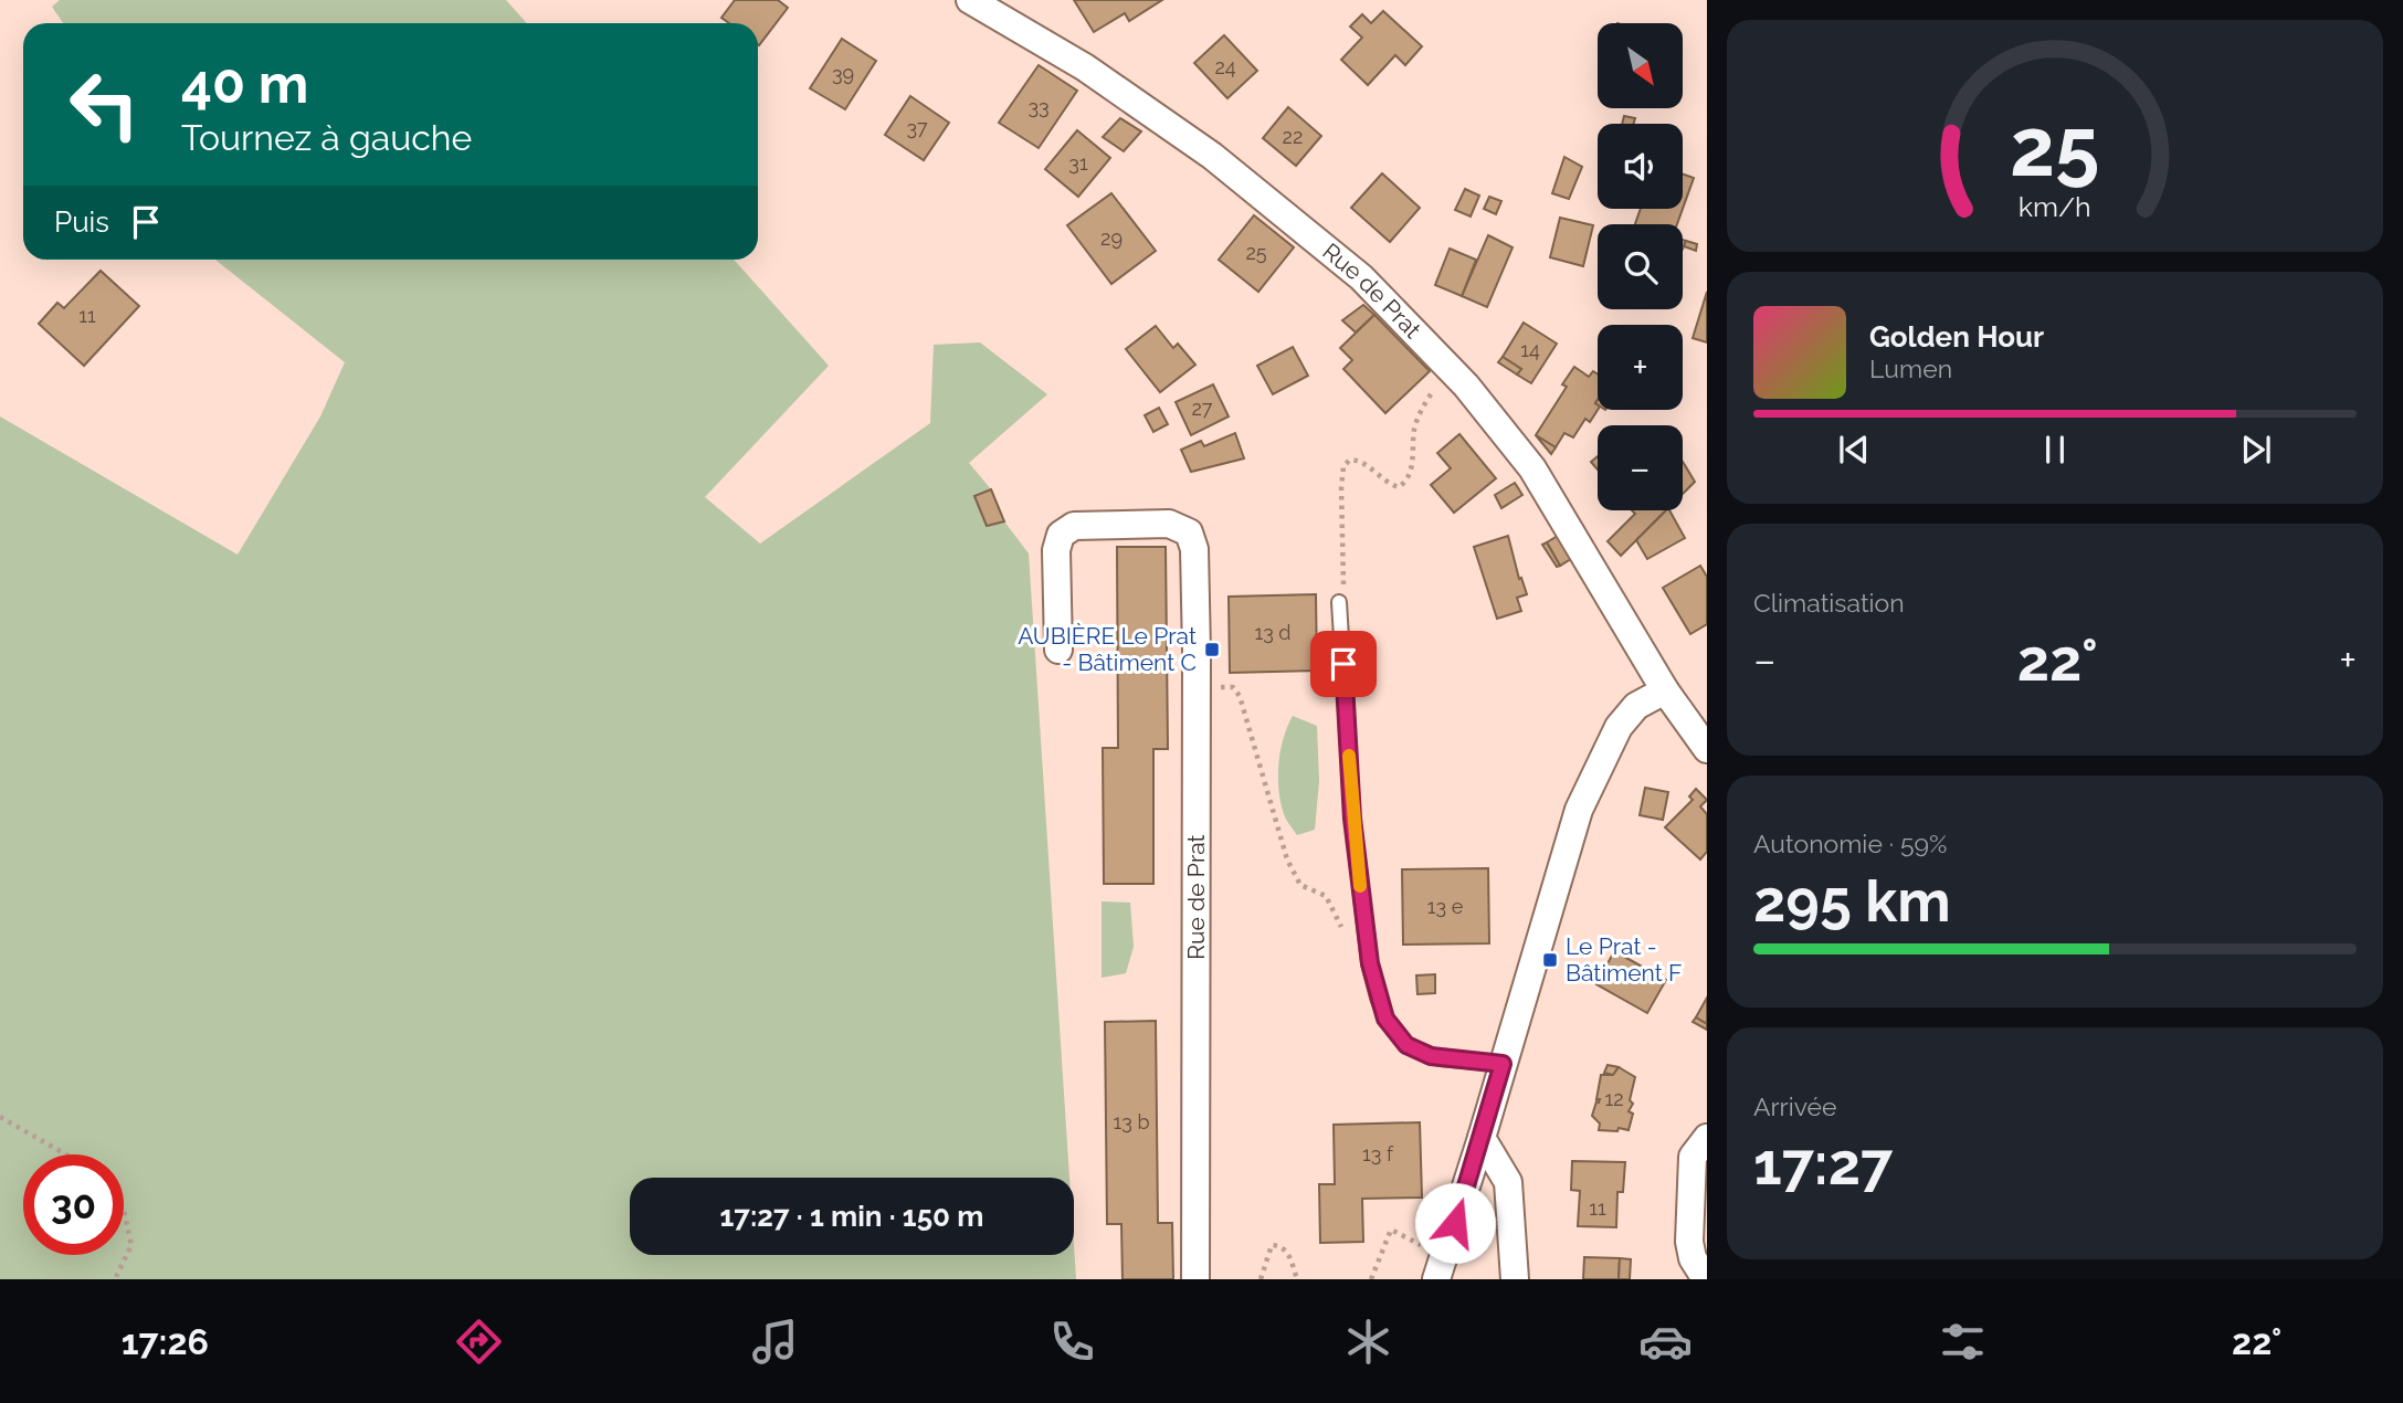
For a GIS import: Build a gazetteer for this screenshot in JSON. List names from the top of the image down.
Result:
{
  "streets": {
    "street": ["Rue de Prat"]
  },
  "places": {
    "transit": ["AUBIÈRE Le Prat - Bâtiment C", "Le Prat - Bâtiment F"]
  },
  "house_numbers": [
    "24",
    "39",
    "33",
    "37",
    "22",
    "31",
    "29",
    "25",
    "11",
    "14",
    "27",
    "13 d",
    "13 e",
    "12",
    "13 b",
    "13 f",
    "11"
  ],
  "north": "bottom right",
  "page": {
    "map_buttons": ["+", "−"],
    "turn": ["40 m", "Tournez à gauche"],
    "then": "Puis",
    "song": ["Golden Hour", "Lumen"],
    "tile": [
      "Climatisation",
      ["Autonomie · 59%", "295 km"],
      ["Arrivée", "17:27"]
    ],
    "heat": ["−", "22°", "+"],
    "limit": "30",
    "trip": "17:27 · 1 min · 150 m",
    "tabs": ["17:26", "22°"],
    "gauge": ["25", "km/h"]
  }
}
